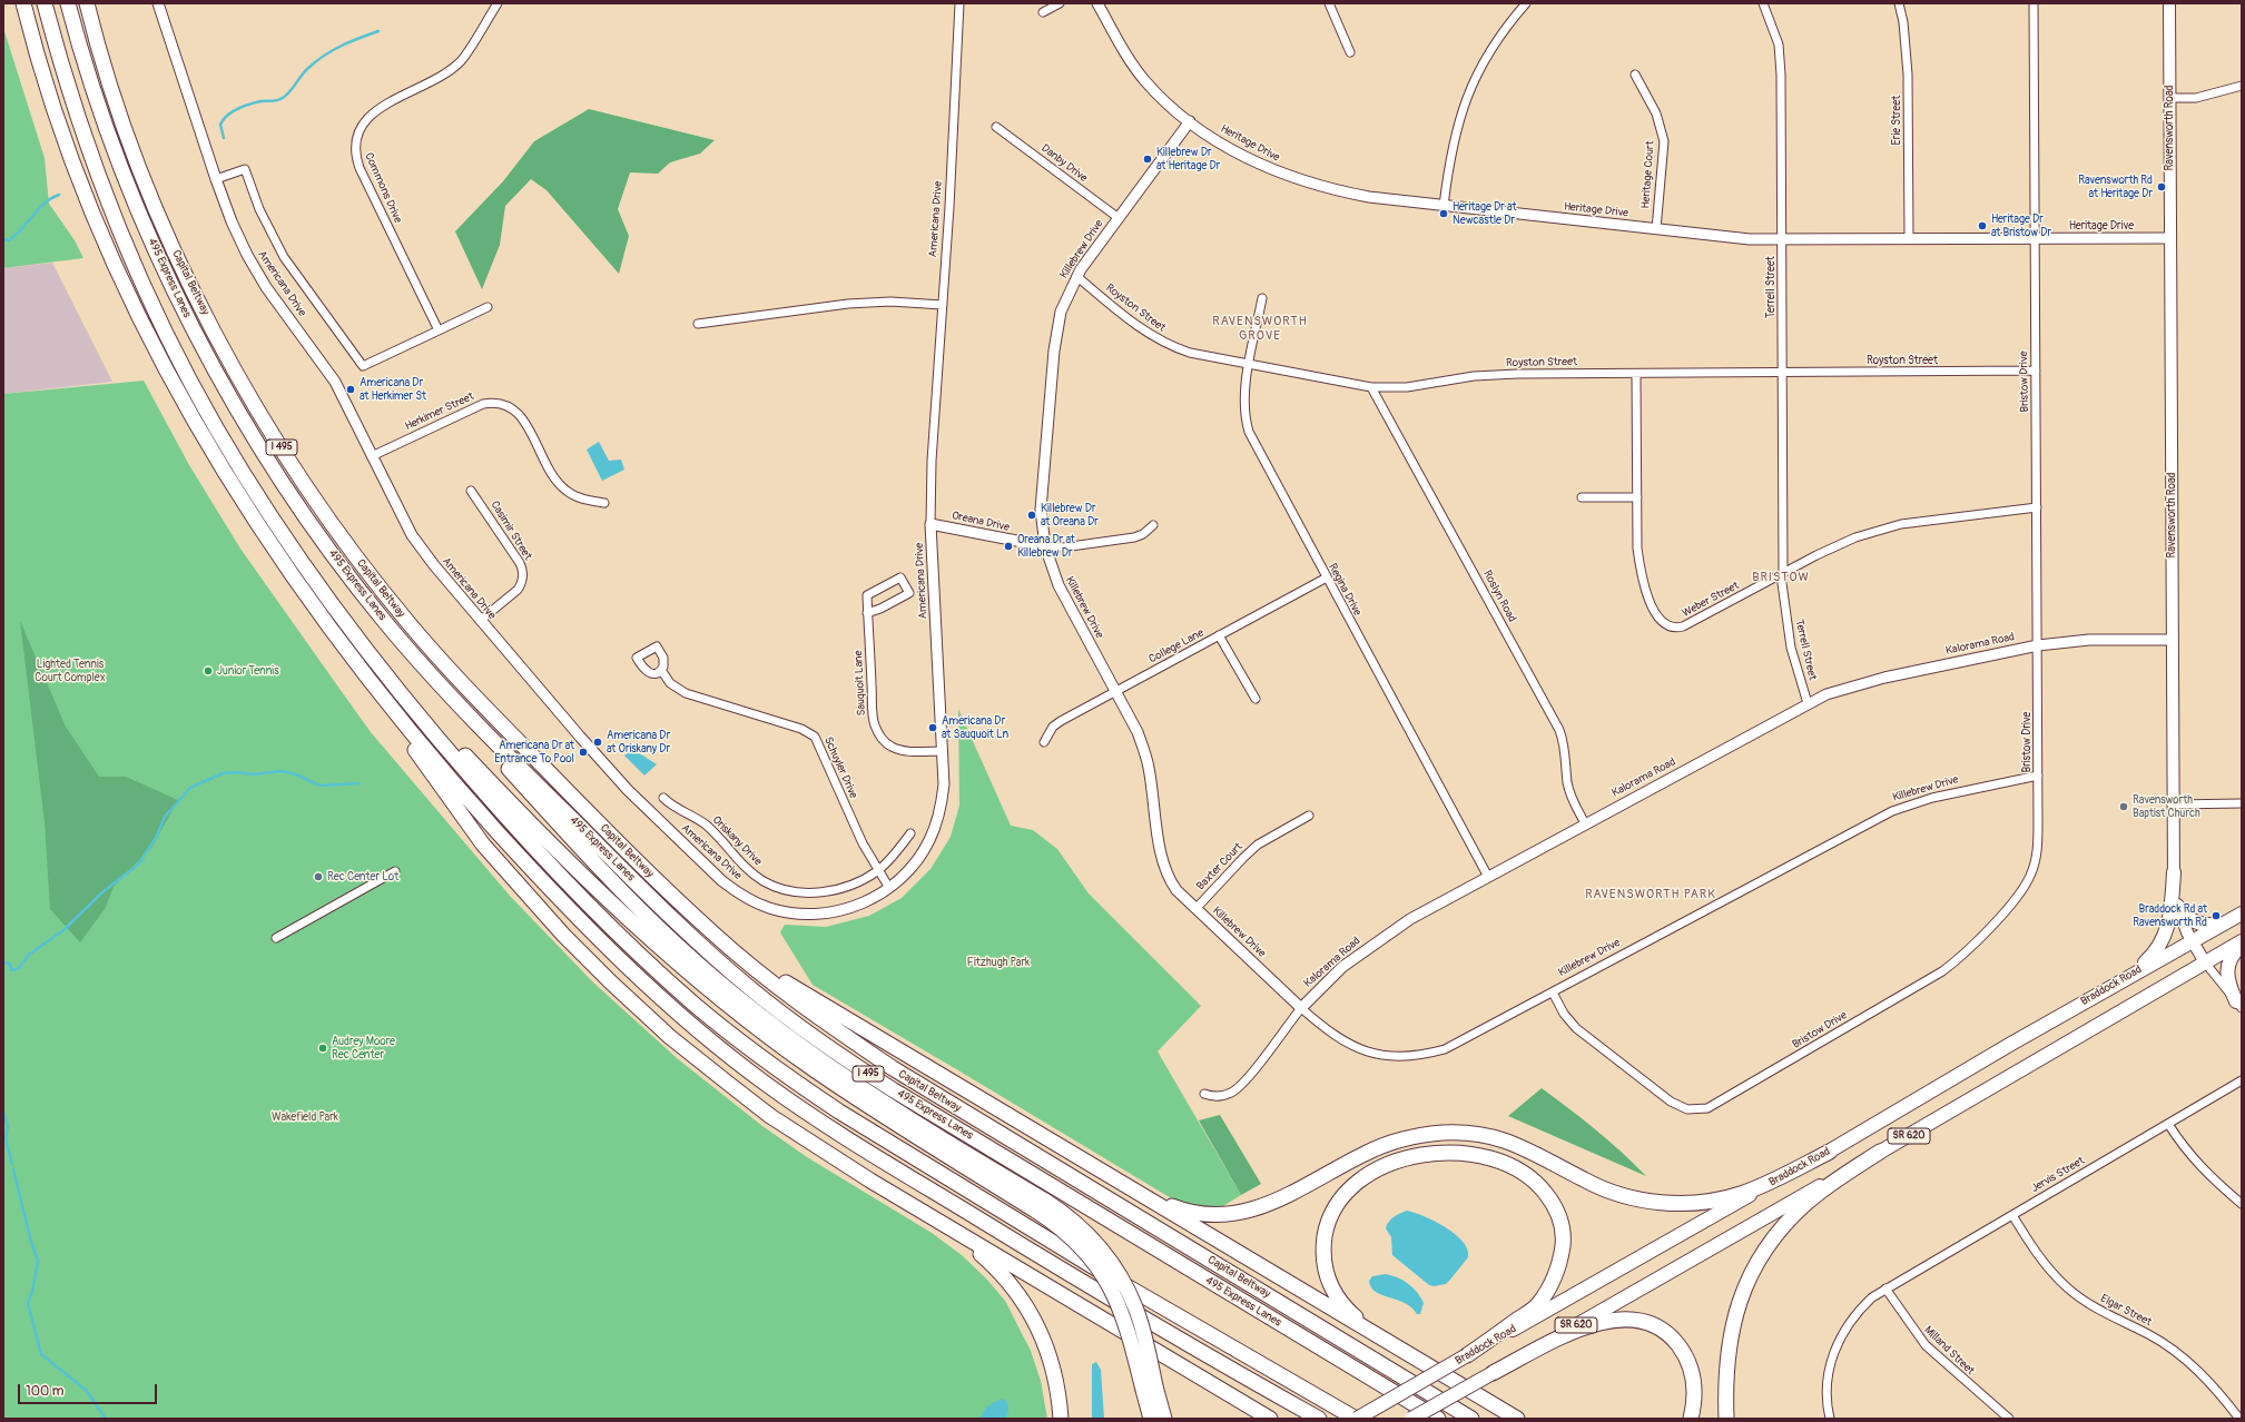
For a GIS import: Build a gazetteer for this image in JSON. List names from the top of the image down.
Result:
{
  "streets": {
    "highway": ["495 Express Lanes", "Capital Beltway", "I 495"],
    "main road": ["Ravensworth Road", "Braddock Road", "SR 620"],
    "street": [
      "Erie Street",
      "Heritage Drive",
      "Danby Drive",
      "Heritage Court",
      "Commons Drive",
      "Americana Drive",
      "Killebrew Drive",
      "Terrell Street",
      "Royston Street",
      "Bristow Drive",
      "Herkimer Street",
      "Oreana Drive",
      "Casimir Street",
      "Regina Drive",
      "Roslyn Road",
      "Weber Street",
      "Kalorama Road",
      "College Lane",
      "Sauquoit Lane",
      "Schuyler Drive",
      "Oriskany Drive",
      "Baxter Court",
      "Jervis Street",
      "Elgar Street",
      "Milland Street"
    ]
  },
  "crossings": [
    ["Erie Street", "Heritage Drive"],
    ["Ravensworth Road", "Heritage Drive"],
    ["Ravensworth Road", "Kalorama Road"],
    ["Ravensworth Road", "Braddock Road"],
    ["Ravensworth Road", "SR 620"],
    ["Heritage Drive", "Heritage Court"],
    ["Heritage Drive", "Killebrew Drive"],
    ["Heritage Drive", "Terrell Street"],
    ["Heritage Drive", "Bristow Drive"],
    ["Danby Drive", "Killebrew Drive"],
    ["Americana Drive", "Herkimer Street"],
    ["Americana Drive", "Oreana Drive"],
    ["Americana Drive", "Casimir Street"],
    ["Americana Drive", "Sauquoit Lane"],
    ["Americana Drive", "Schuyler Drive"],
    ["Killebrew Drive", "Royston Street"],
    ["Killebrew Drive", "Bristow Drive"],
    ["Killebrew Drive", "Oreana Drive"],
    ["Killebrew Drive", "Kalorama Road"],
    ["Killebrew Drive", "College Lane"],
    ["Killebrew Drive", "Baxter Court"],
    ["Terrell Street", "Royston Street"],
    ["Terrell Street", "Weber Street"],
    ["Terrell Street", "Kalorama Road"],
    ["Royston Street", "Bristow Drive"],
    ["Royston Street", "Regina Drive"],
    ["Royston Street", "Roslyn Road"],
    ["Royston Street", "Weber Street"],
    ["Bristow Drive", "Weber Street"],
    ["Bristow Drive", "Kalorama Road"],
    ["Regina Drive", "Kalorama Road"],
    ["Regina Drive", "College Lane"],
    ["Roslyn Road", "Kalorama Road"],
    ["Schuyler Drive", "Oriskany Drive"],
    ["Jervis Street", "Elgar Street"],
    ["Jervis Street", "Milland Street"]
  ],
  "districts": ["RAVENSWORTH GROVE", "BRISTOW", "RAVENSWORTH PARK"],
  "parks": ["Lighted Tennis Court Complex", "Fitzhugh Park", "Wakefield Park"],
  "places": [
    "Killebrew Dr at Heritage Dr",
    "Ravensworth Rd at Heritage Dr",
    "Heritage Dr at Newcastle Dr",
    "Heritage Dr at Bristow Dr",
    "Americana Dr at Herkimer St",
    "Killebrew Dr at Oreana Dr",
    "Oreana Dr at Killebrew Dr",
    "Junior Tennis",
    "Americana Dr at Sauquoit Ln",
    "Americana Dr at Oriskany Dr",
    "Americana Dr at Entrance To Pool",
    "Ravensworth Baptist Church",
    "Rec Center Lot",
    "Braddock Rd at Ravensworth Rd",
    "Audrey Moore Rec Center"
  ],
  "scale_bar": "100 m"
}
